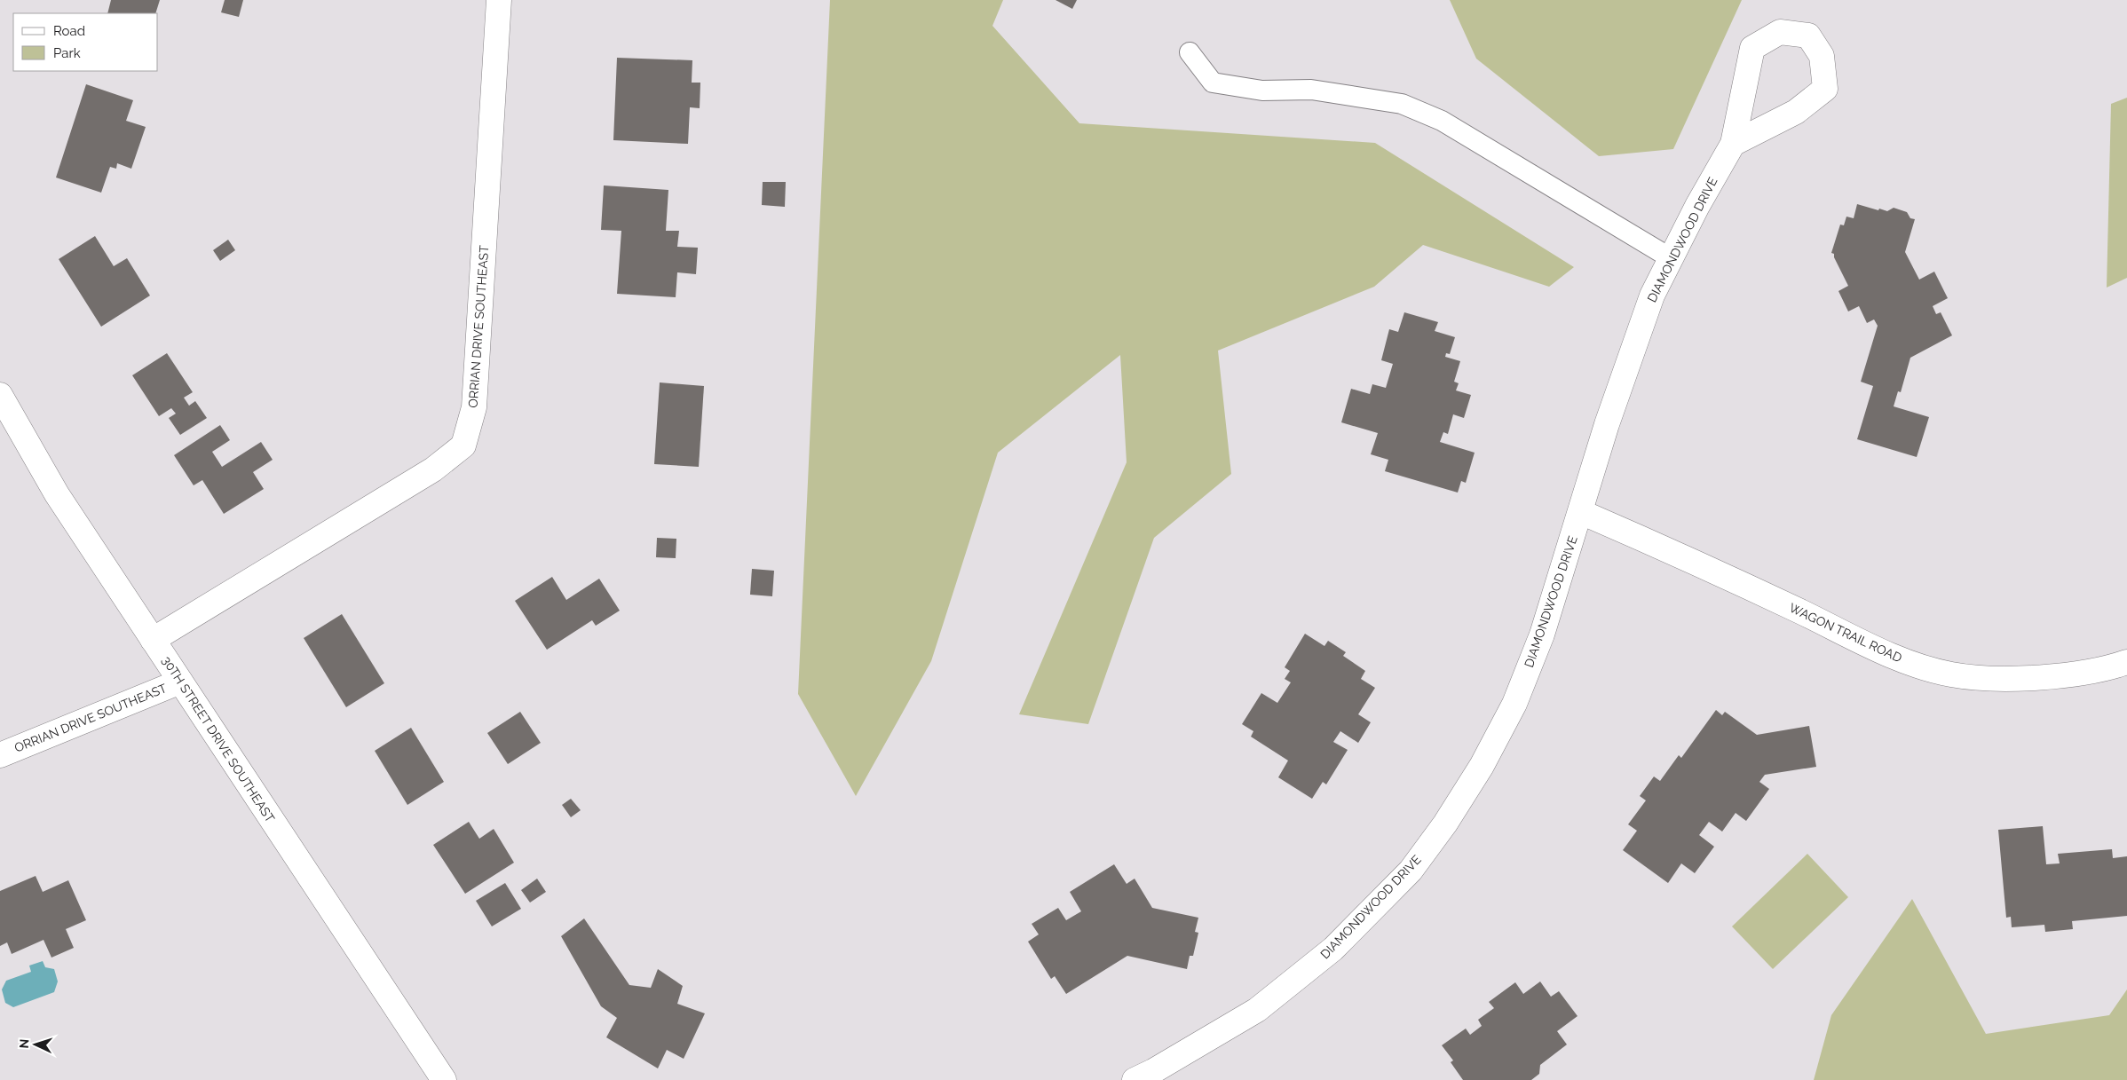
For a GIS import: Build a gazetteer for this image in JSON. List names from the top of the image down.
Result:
{
  "streets": {
    "street": [
      "DIAMONDWOOD DRIVE",
      "ORRIAN DRIVE SOUTHEAST",
      "WAGON TRAIL ROAD",
      "30TH STREET DRIVE SOUTHEAST"
    ]
  },
  "crossings": [
    ["DIAMONDWOOD DRIVE", "WAGON TRAIL ROAD"],
    ["ORRIAN DRIVE SOUTHEAST", "30TH STREET DRIVE SOUTHEAST"]
  ],
  "legend": ["Road", "Park"],
  "north": "left"
}
